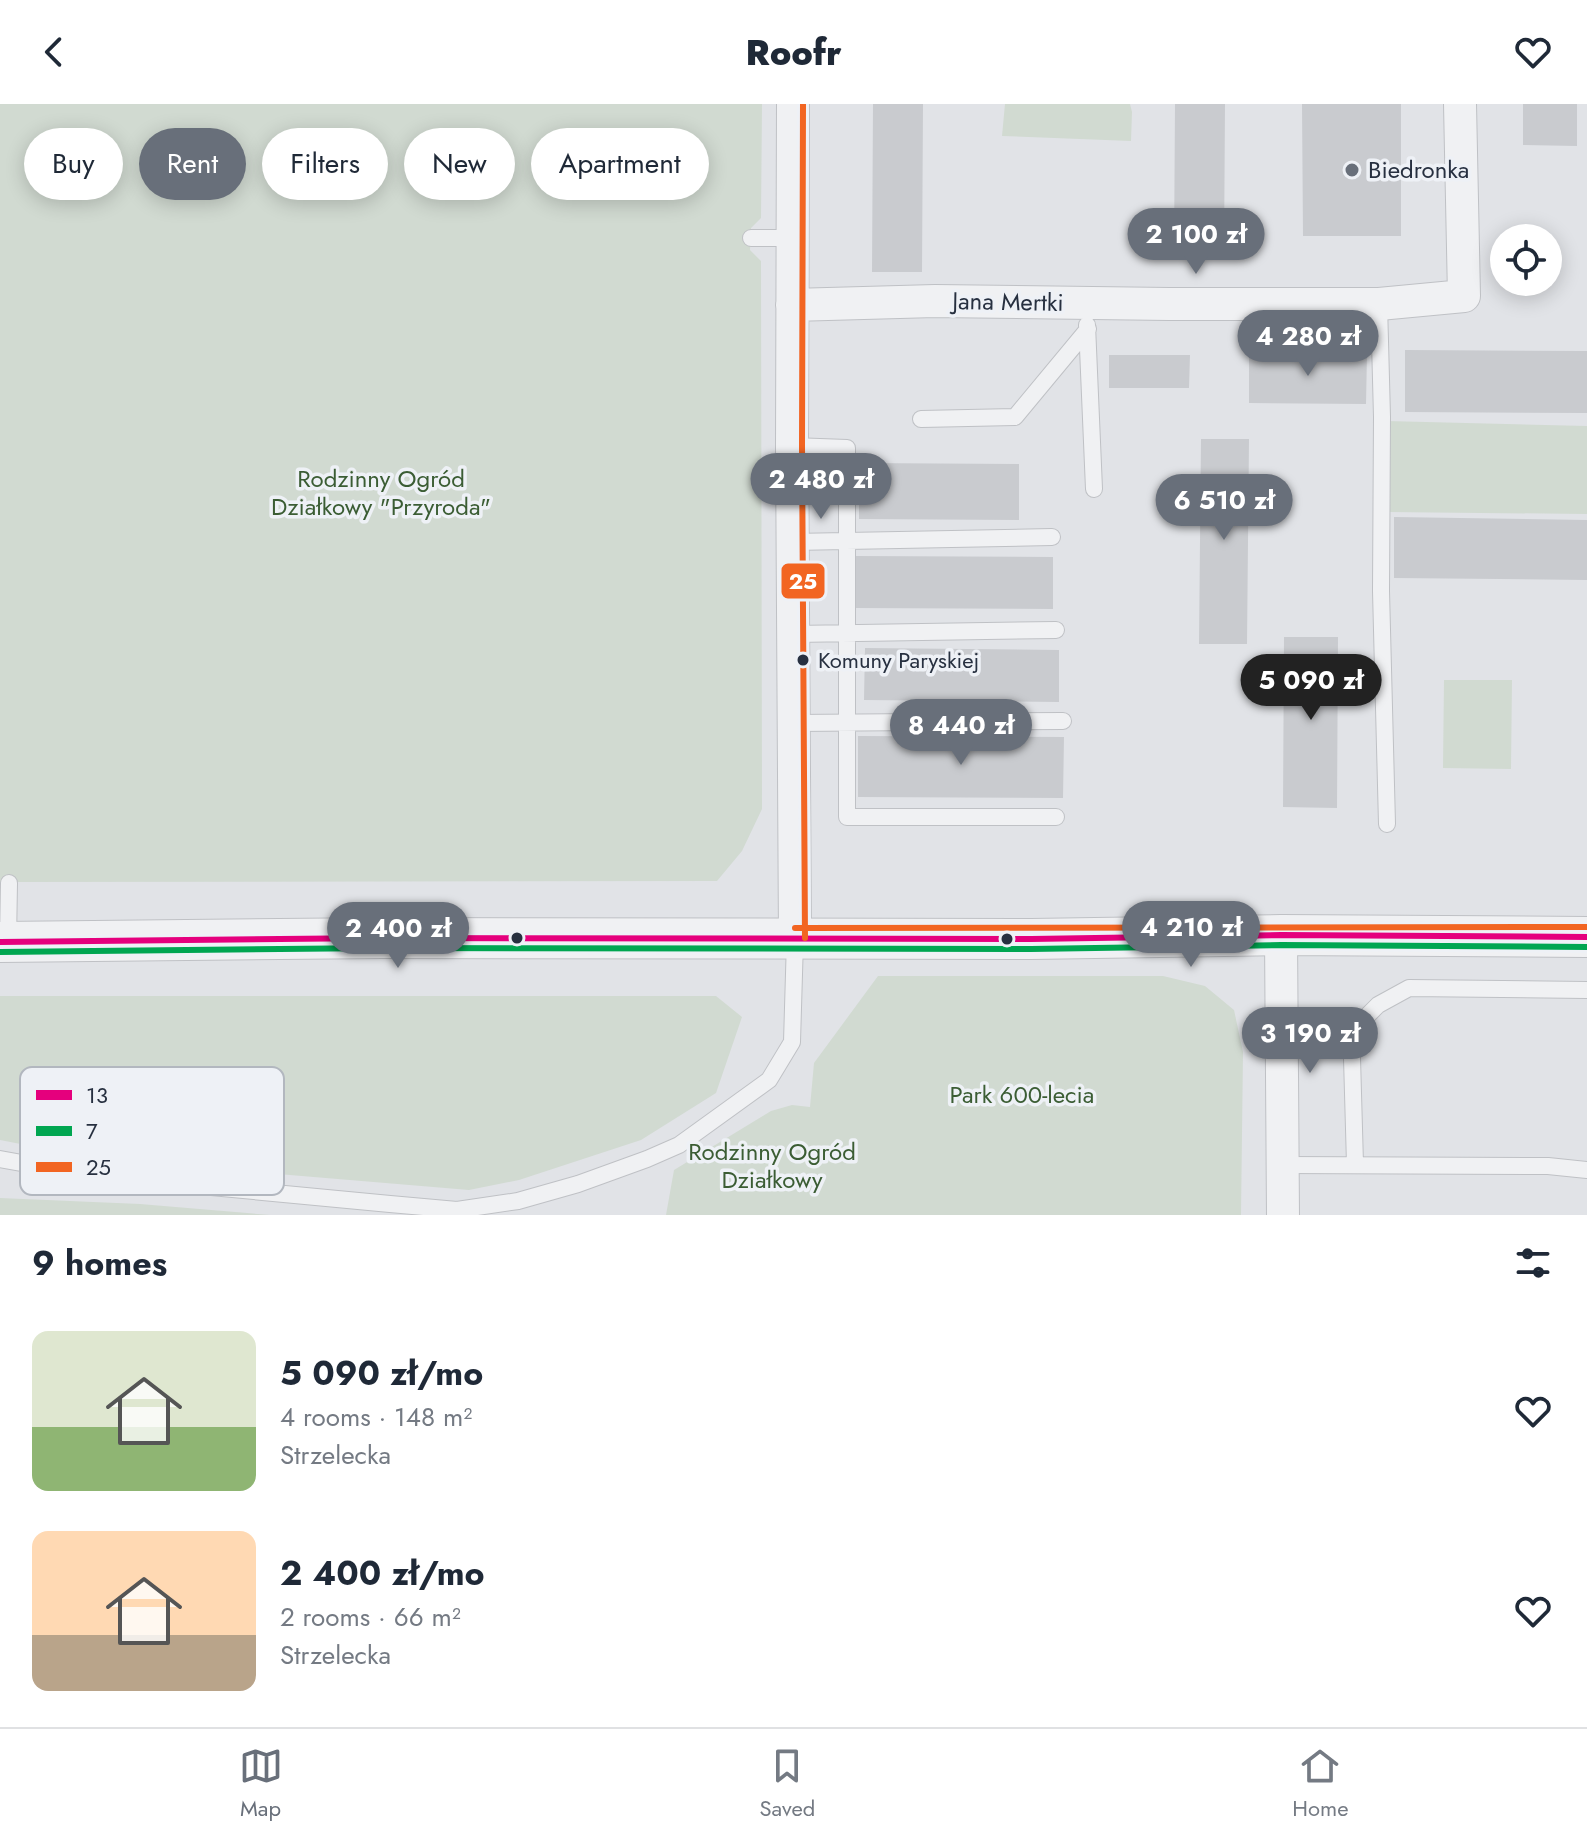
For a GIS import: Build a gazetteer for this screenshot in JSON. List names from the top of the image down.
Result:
{
  "streets": {
    "street": ["Jana Mertki"]
  },
  "parks": ["Rodzinny Ogród Działkowy \"Przyroda\"", "Park 600-lecia", "Rodzinny Ogród Działkowy"],
  "places": ["Biedronka", "Komuny Paryskiej"],
  "lines": ["transit line 25", "transit line 13", "transit line 7"],
  "legend": ["13", "7", "25"],
  "page": {
    "header": "Roofr",
    "chip": [
      "Buy",
      "Rent",
      "Filters",
      "New",
      "Apartment"
    ],
    "price": [
      "2 100 zł",
      "4 280 zł",
      "2 480 zł",
      "6 510 zł",
      "5 090 zł",
      "8 440 zł",
      "4 210 zł",
      "2 400 zł",
      "3 190 zł"
    ],
    "heading": "9 homes",
    "list": [
      {
        "name": "5 090 zł/mo",
        "note": "4 rooms · 148 m² · Strzelecka"
      },
      {
        "name": "2 400 zł/mo",
        "note": "2 rooms · 66 m² · Strzelecka"
      }
    ],
    "tabs": ["Map", "Saved", "Home"]
  }
}
